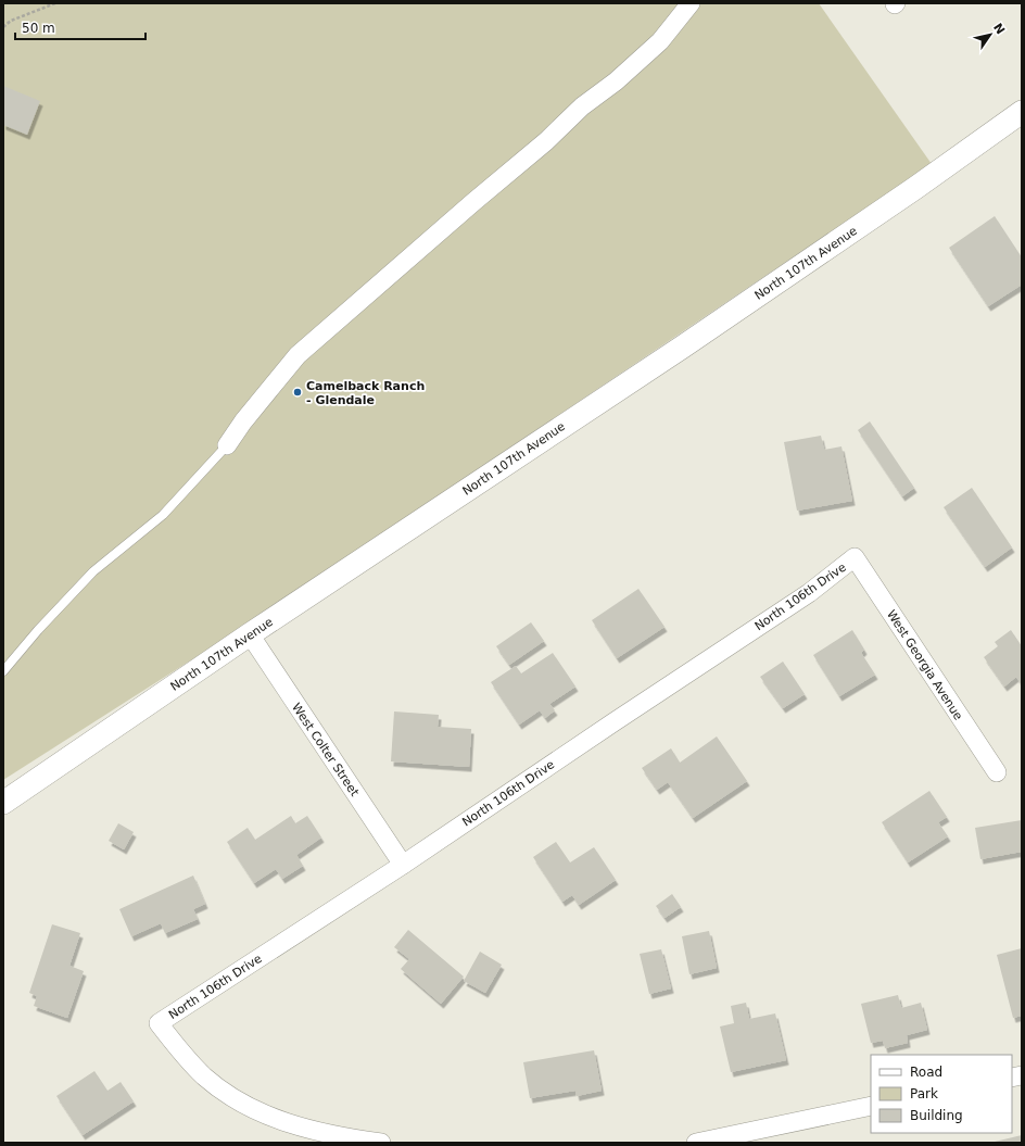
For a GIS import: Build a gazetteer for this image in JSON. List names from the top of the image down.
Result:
{
  "streets": {
    "street": [
      "North 107th Avenue",
      "North 106th Drive",
      "West Georgia Avenue",
      "West Colter Street"
    ]
  },
  "crossings": [
    ["North 107th Avenue", "West Colter Street"],
    ["North 106th Drive", "West Georgia Avenue"],
    ["North 106th Drive", "West Colter Street"]
  ],
  "places": ["Camelback Ranch - Glendale"],
  "legend": ["Road", "Park", "Building"],
  "scale_bar": "50 m",
  "north": "top right"
}
